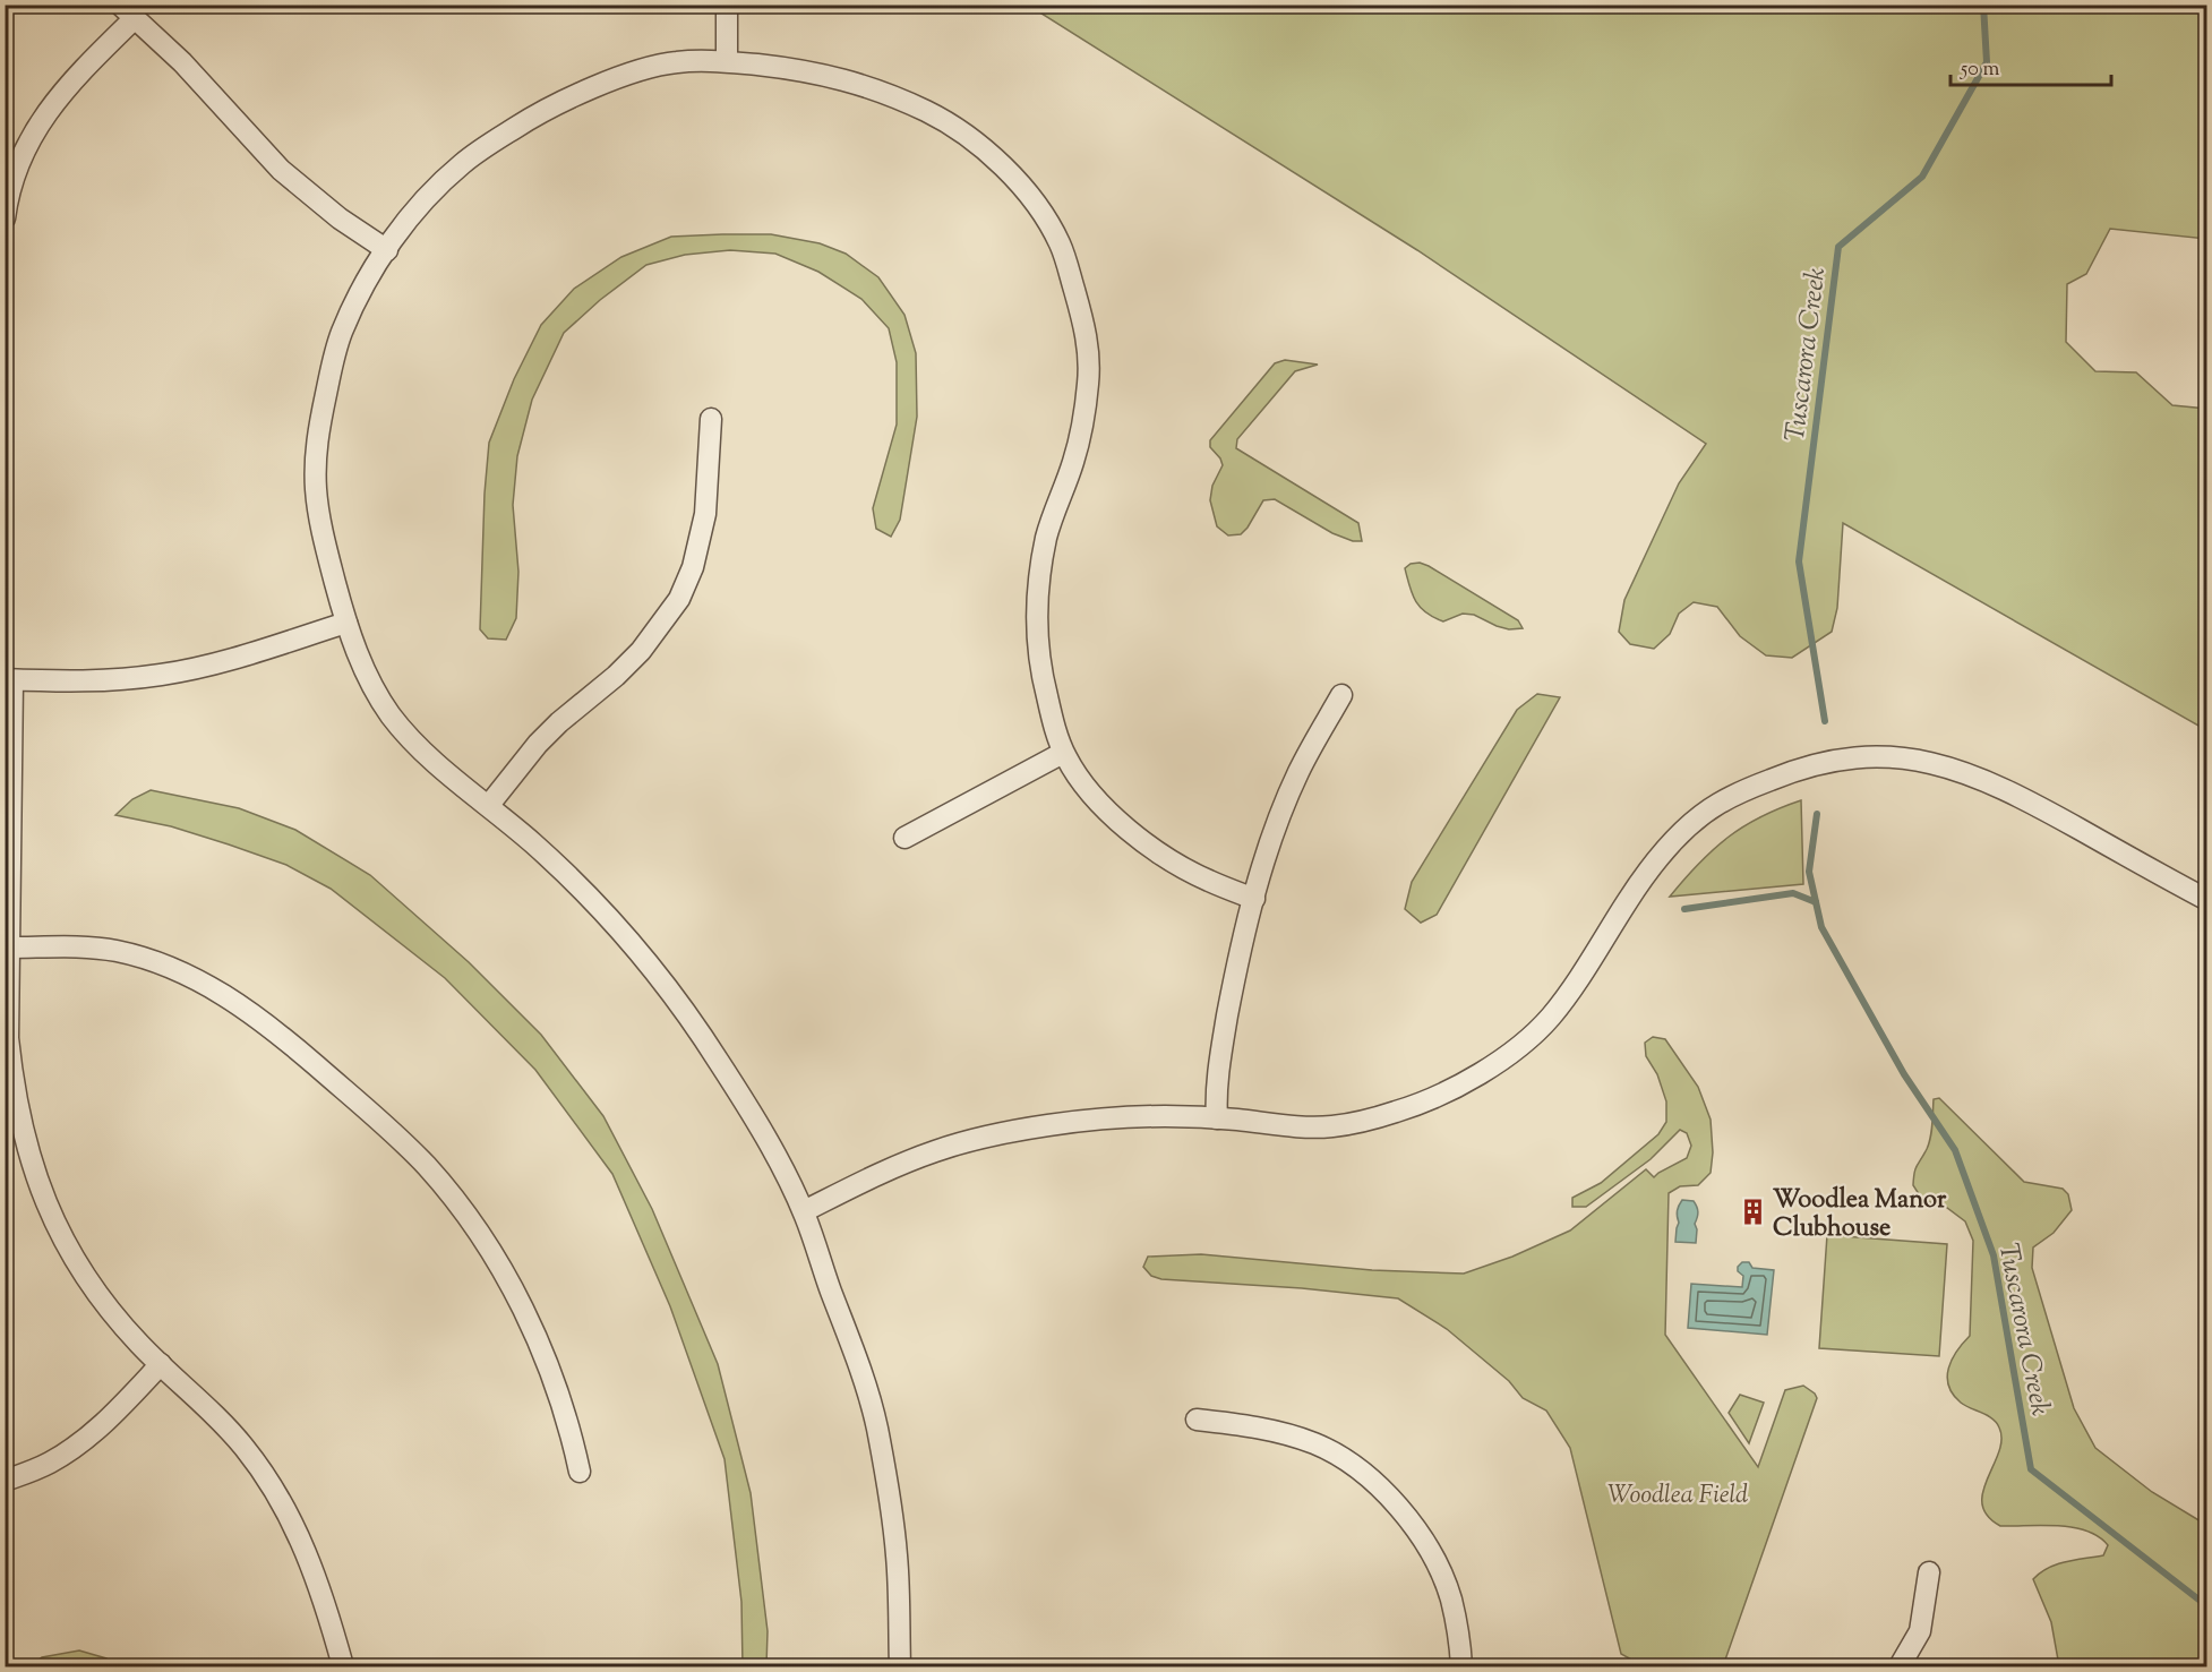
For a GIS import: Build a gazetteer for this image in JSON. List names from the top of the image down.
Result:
{
  "water": ["Tuscarora Creek"],
  "parks": ["Woodlea Field"],
  "places": {
    "building": ["Woodlea Manor Clubhouse"]
  },
  "scale_bar": "50 m"
}
